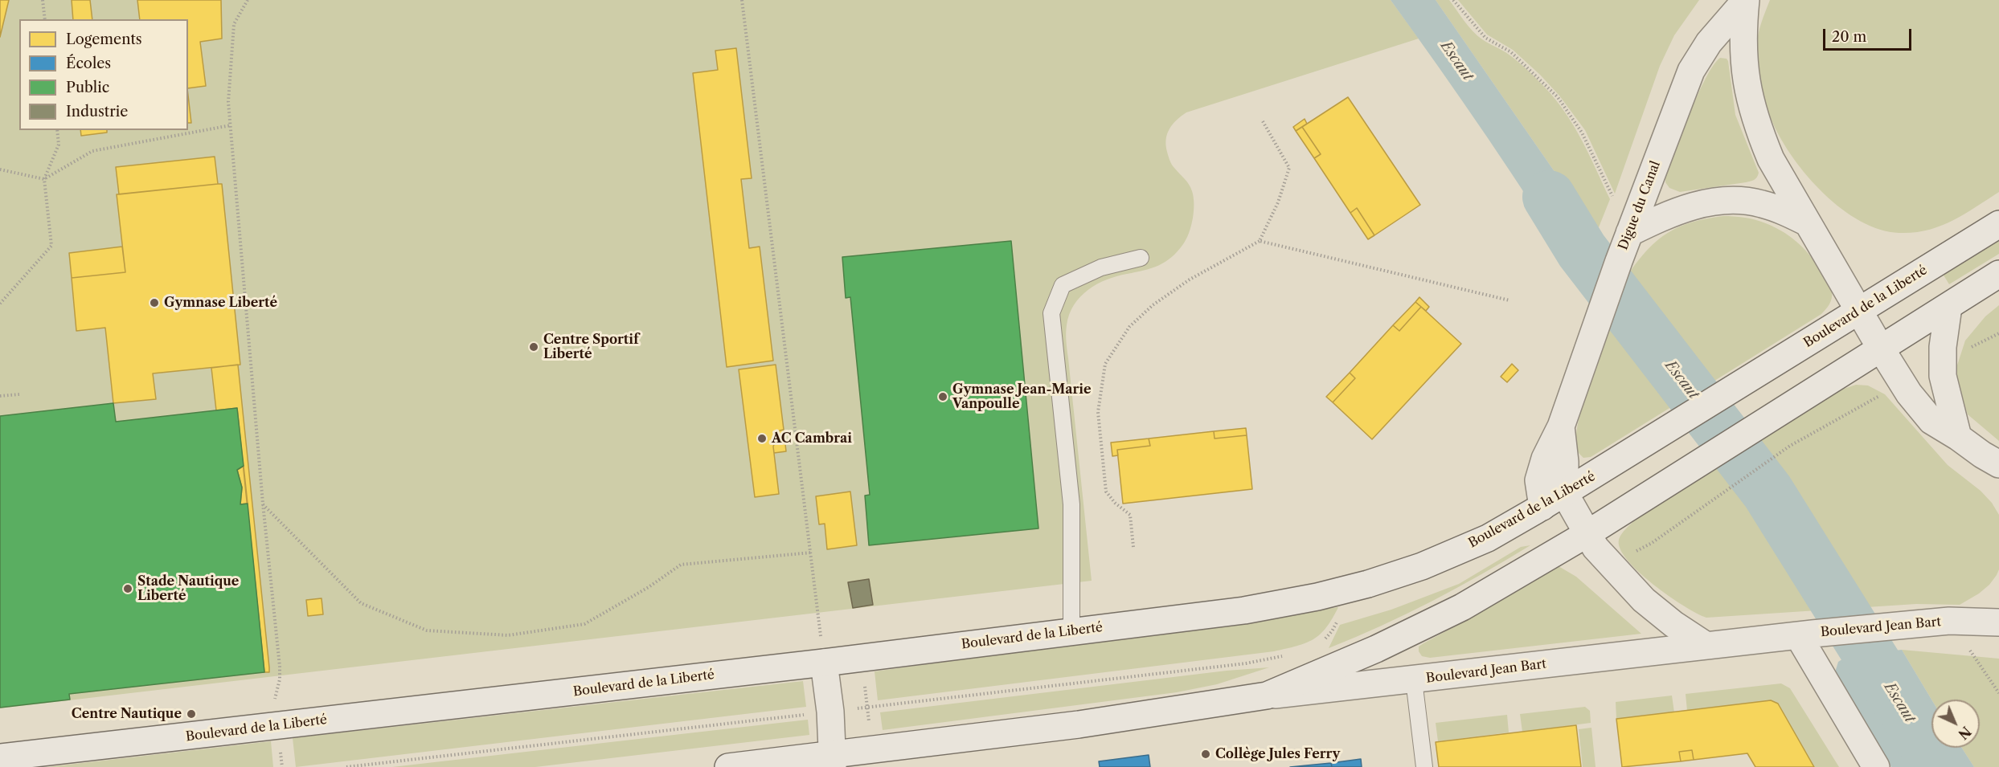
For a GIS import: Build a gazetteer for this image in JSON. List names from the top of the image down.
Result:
{
  "streets": {
    "main road": ["Digue du Canal", "Boulevard de la Liberté", "Boulevard Jean Bart"]
  },
  "crossings": [
    ["Digue du Canal", "Boulevard de la Liberté"]
  ],
  "water": ["Escaut"],
  "places": [
    "Gymnase Liberté",
    "Centre Sportif Liberté",
    "Gymnase Jean-Marie Vanpoulle",
    "AC Cambrai",
    "Stade Nautique Liberté",
    "Centre Nautique",
    "Collège Jules Ferry"
  ],
  "legend": [
    "Logements",
    "Écoles",
    "Public",
    "Industrie"
  ],
  "scale_bar": "20 m",
  "north": "bottom right"
}
